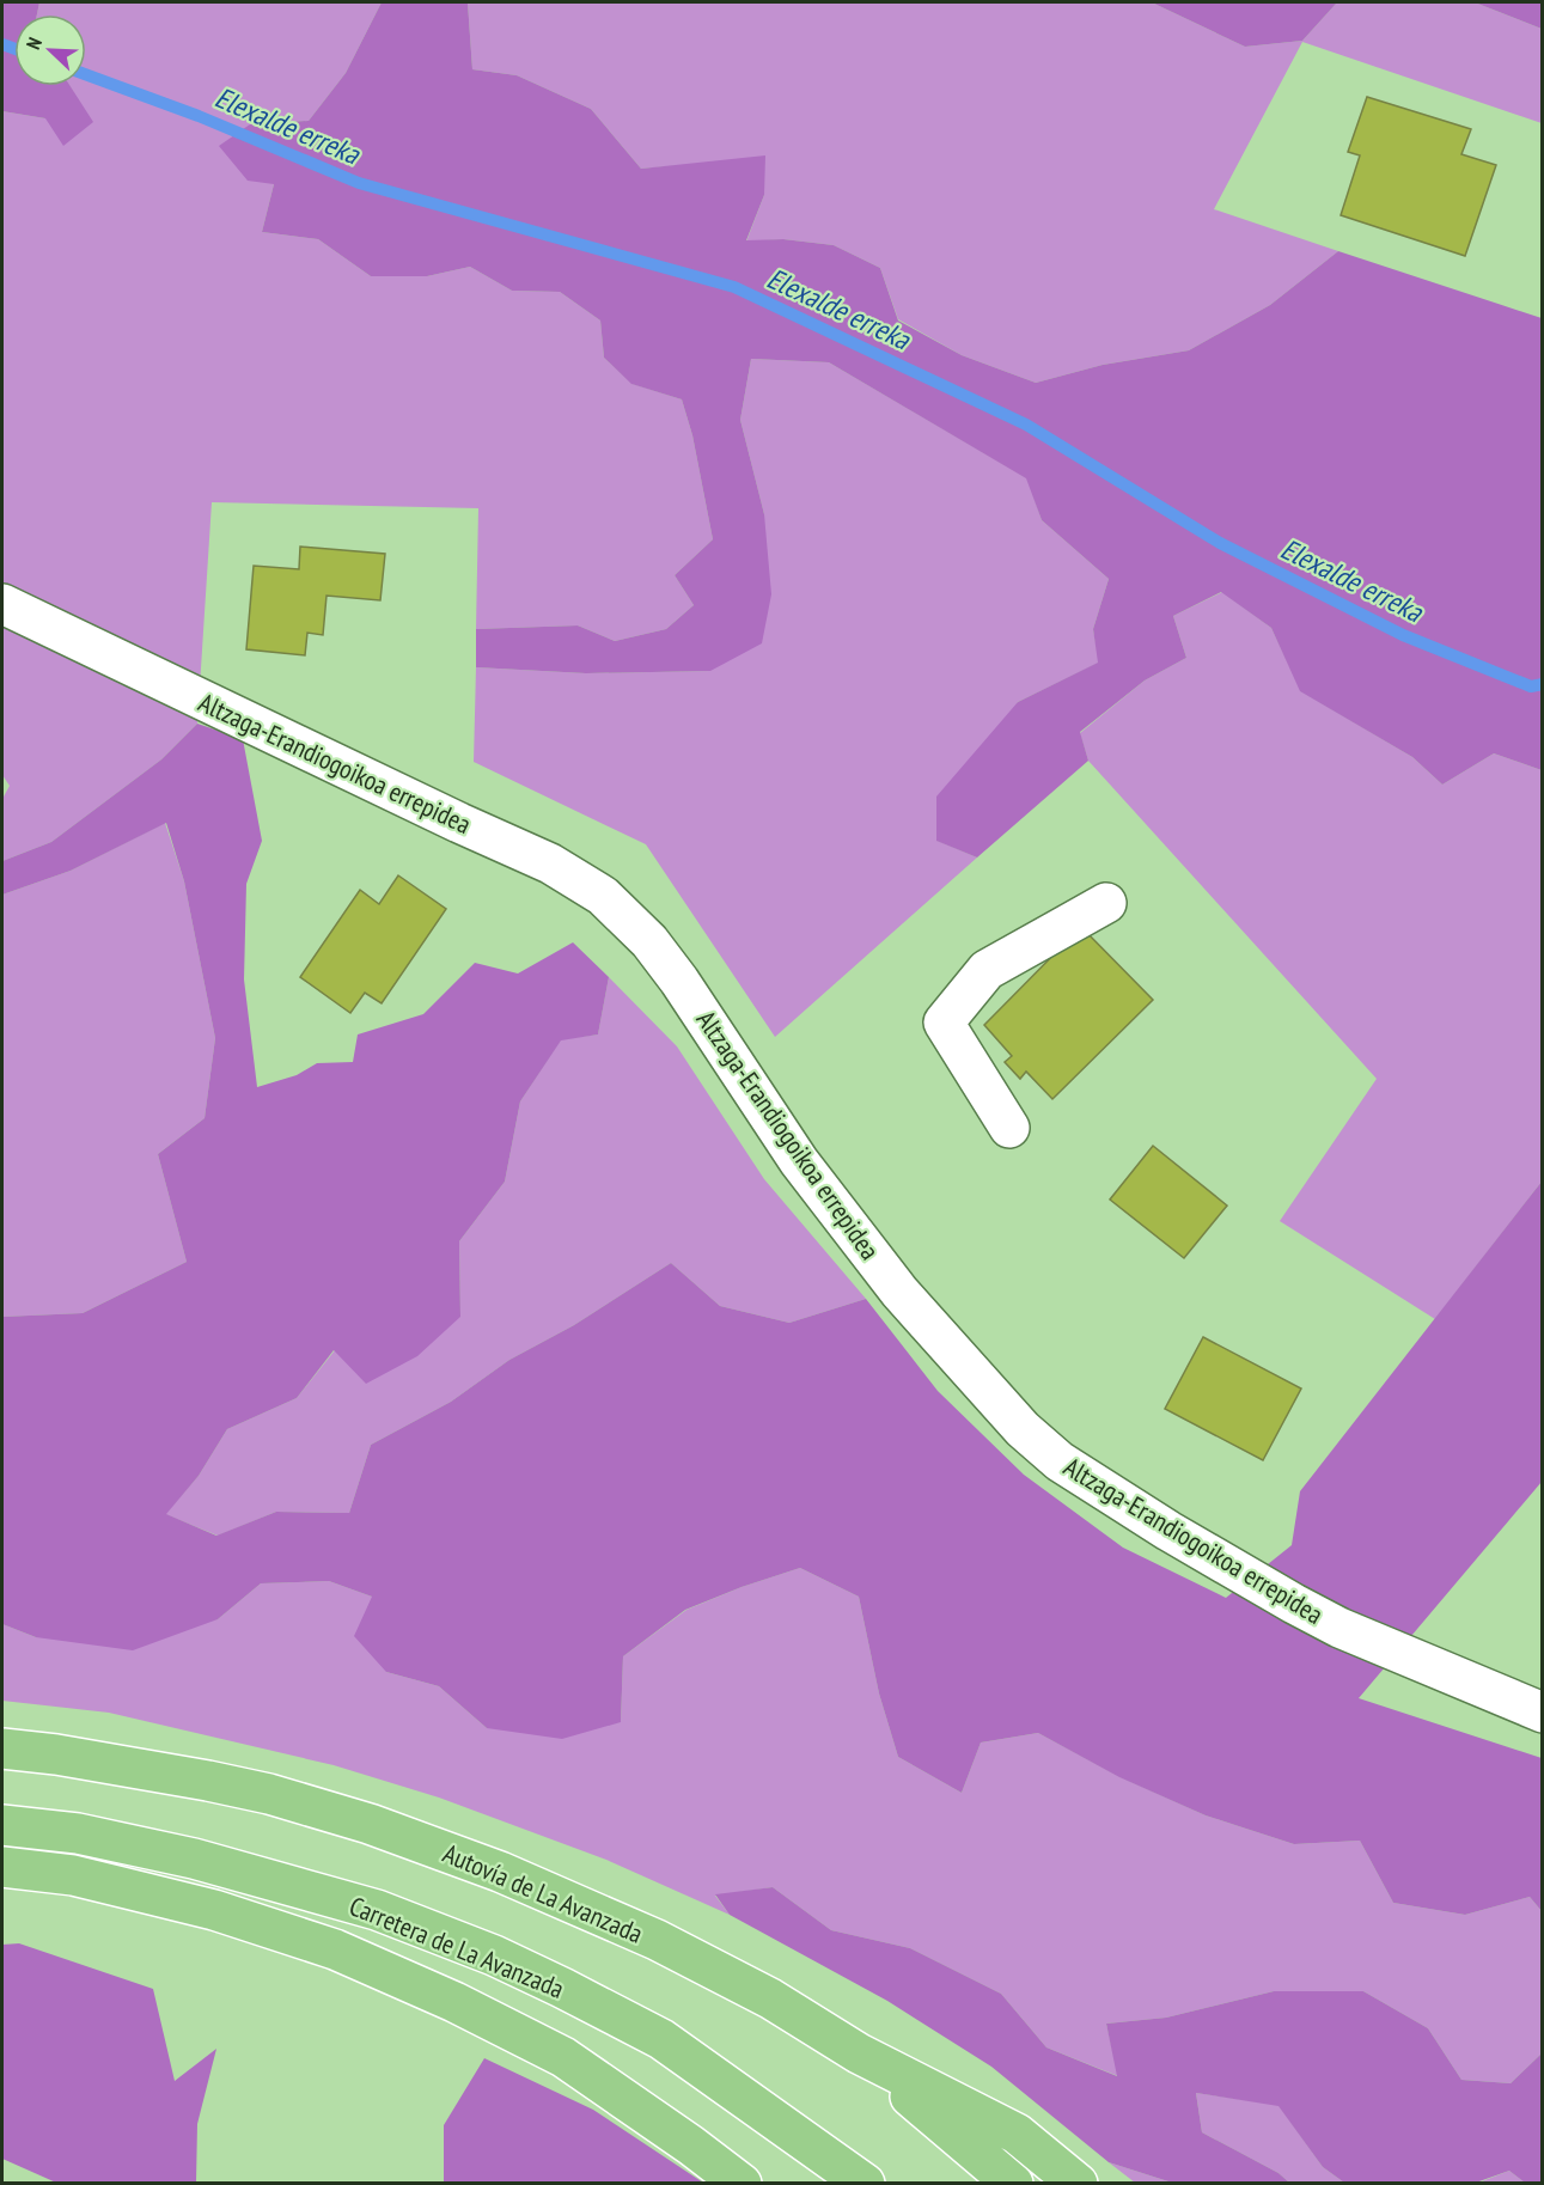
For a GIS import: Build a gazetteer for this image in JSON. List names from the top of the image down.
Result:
{
  "streets": {
    "highway": ["Autovía de La Avanzada", "Carretera de La Avanzada"],
    "street": ["Altzaga-Erandiogoikoa errepidea"]
  },
  "water": ["Elexalde erreka"],
  "north": "top left"
}
